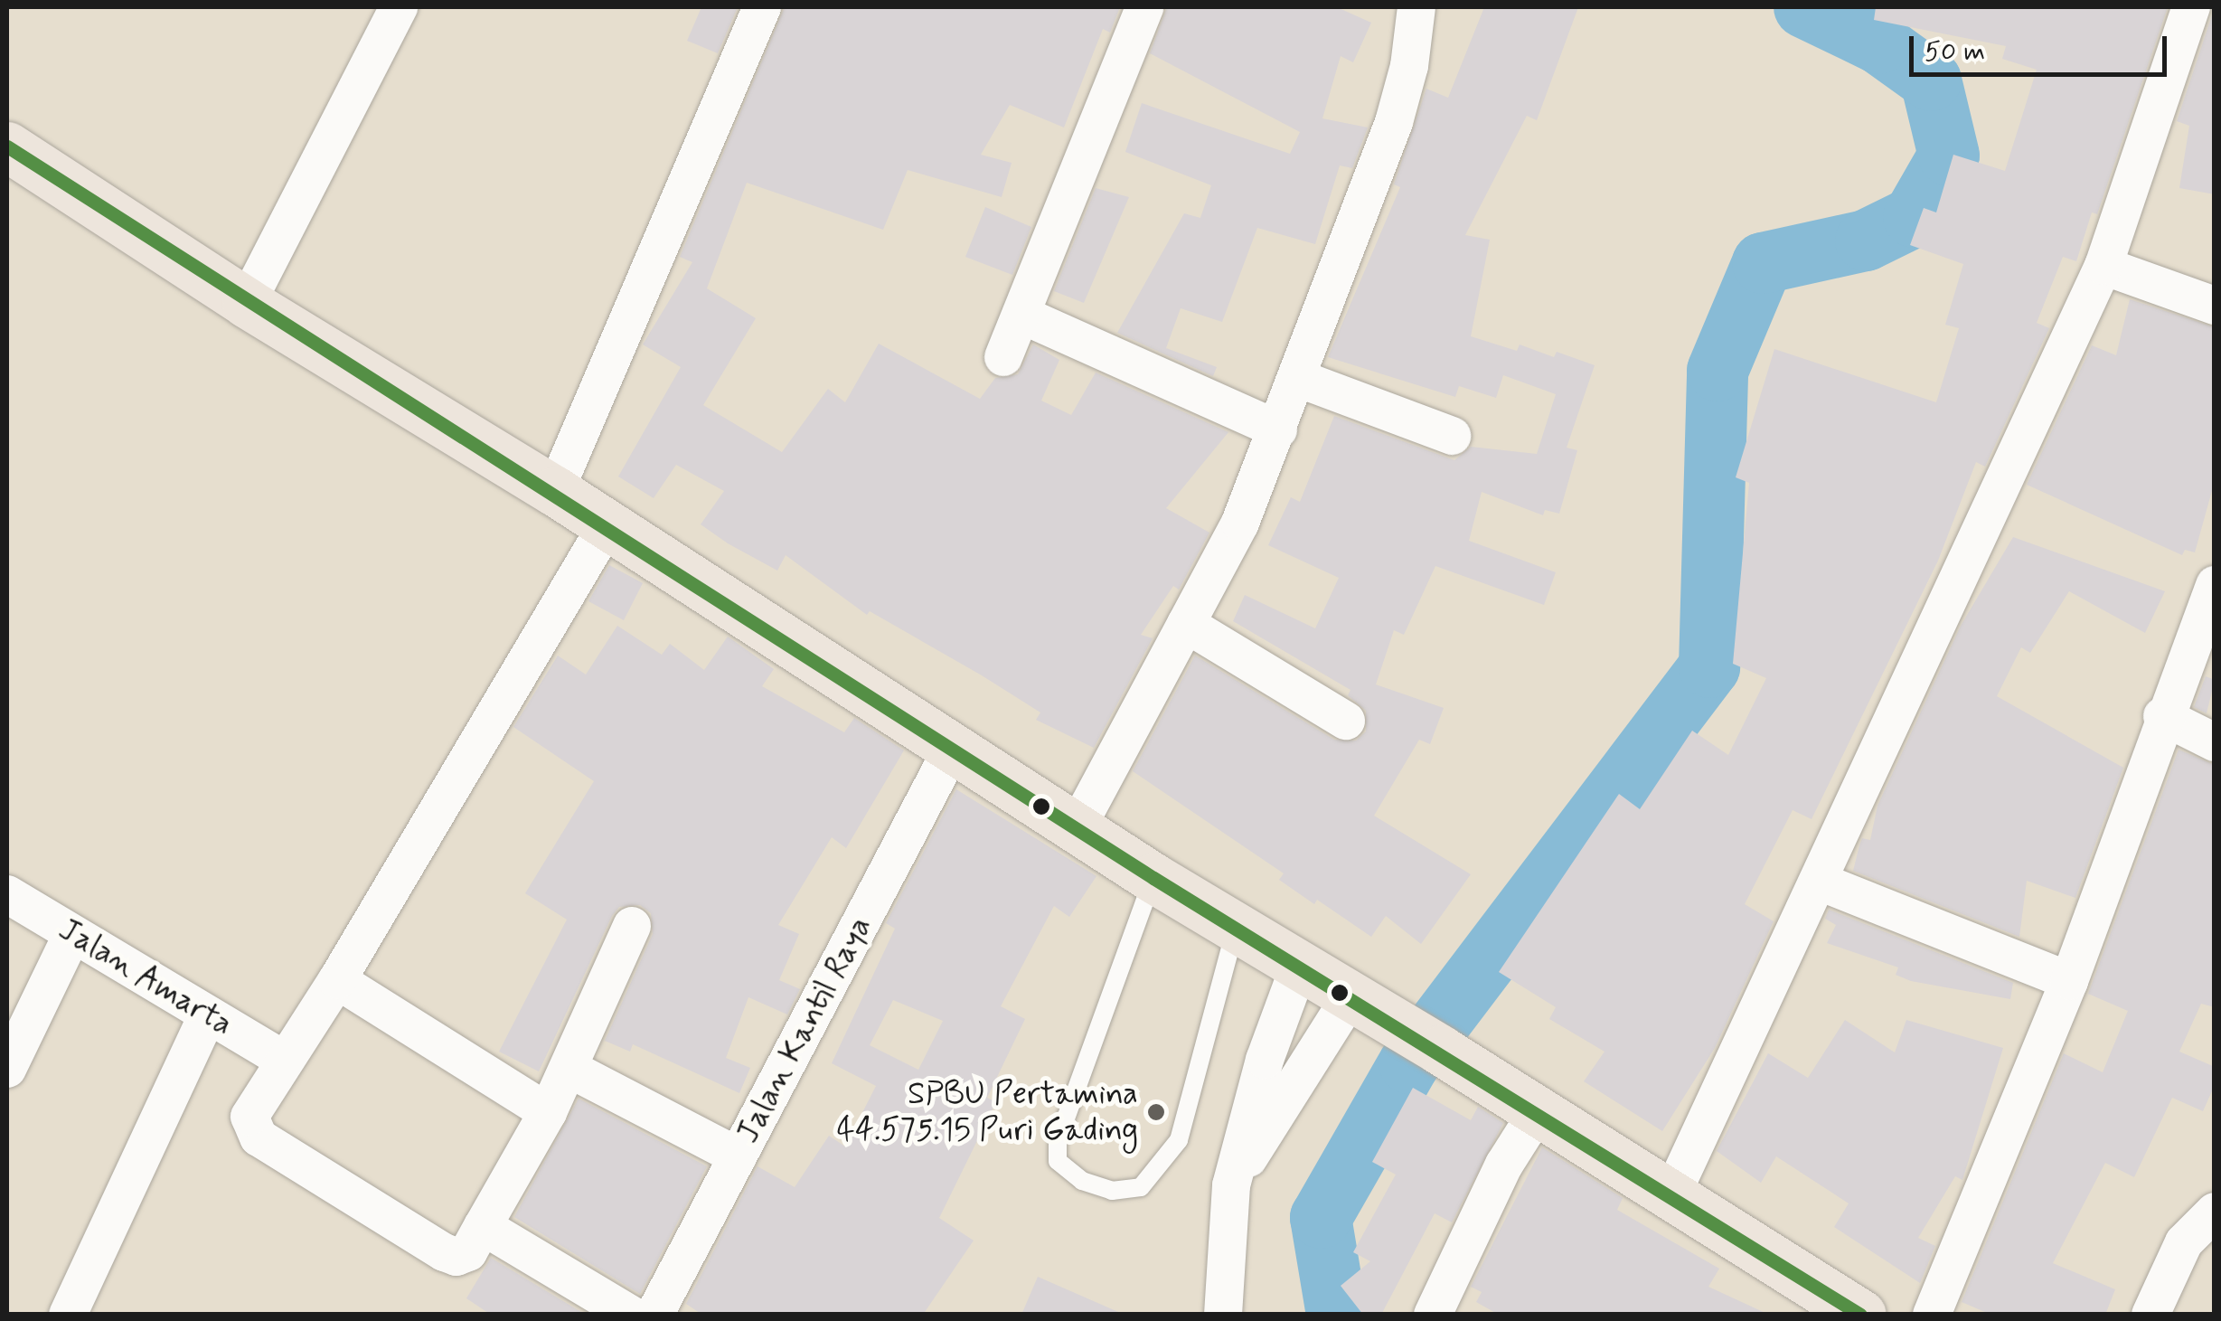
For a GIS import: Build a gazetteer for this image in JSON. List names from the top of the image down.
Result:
{
  "streets": {
    "street": ["Jalan Amarta", "Jalan Kantil Raya"]
  },
  "places": ["SPBU Pertamina 44.575.15 Puri Gading"],
  "scale_bar": "50 m"
}
